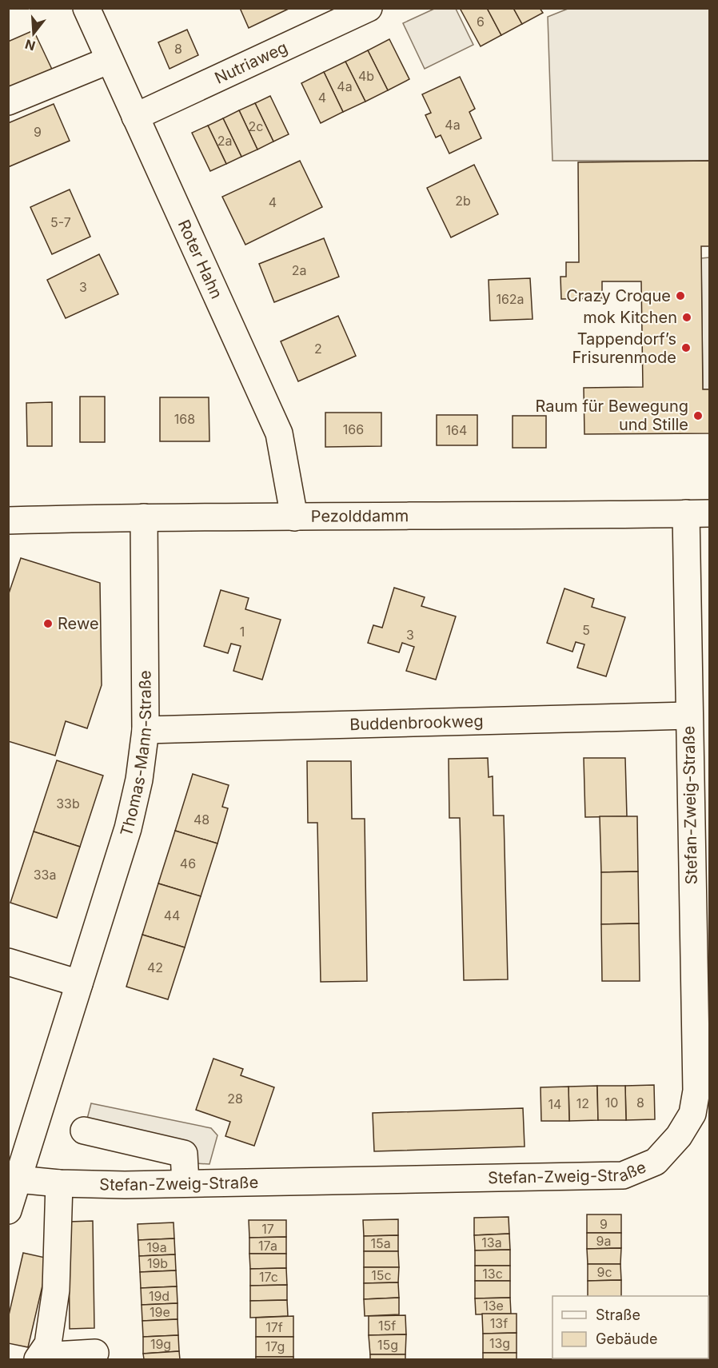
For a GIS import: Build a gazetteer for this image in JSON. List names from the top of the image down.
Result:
{
  "streets": {
    "street": [
      "Nutriaweg",
      "Roter Hahn",
      "Pezolddamm",
      "Buddenbrookweg",
      "Thomas-Mann-Straße",
      "Stefan-Zweig-Straße"
    ]
  },
  "crossings": [
    ["Nutriaweg", "Roter Hahn"],
    ["Roter Hahn", "Pezolddamm"],
    ["Pezolddamm", "Thomas-Mann-Straße"],
    ["Pezolddamm", "Stefan-Zweig-Straße"],
    ["Buddenbrookweg", "Thomas-Mann-Straße"],
    ["Buddenbrookweg", "Stefan-Zweig-Straße"],
    ["Thomas-Mann-Straße", "Stefan-Zweig-Straße"]
  ],
  "places": [
    "Crazy Croque",
    "mok Kitchen",
    "Tappendorf’s Frisurenmode",
    "Raum für Bewegung und Stille",
    "Rewe"
  ],
  "house_numbers": [
    "6",
    "8",
    "4b",
    "4a",
    "4",
    "4a",
    "2c",
    "9",
    "2a",
    "2b",
    "4",
    "5-7",
    "2a",
    "3",
    "162a",
    "2",
    "168",
    "166",
    "164",
    "5",
    "1",
    "3",
    "33b",
    "48",
    "46",
    "33a",
    "44",
    "42",
    "28",
    "10",
    "8",
    "12",
    "14",
    "9",
    "17",
    "9a",
    "13a",
    "15a",
    "17a",
    "19a",
    "19b",
    "9c",
    "13c",
    "15c",
    "17c",
    "19d",
    "13e",
    "19e",
    "13f",
    "15f",
    "17f",
    "13g",
    "19g",
    "15g",
    "17g"
  ],
  "legend": ["Straße", "Gebäude"],
  "north": "bottom"
}
